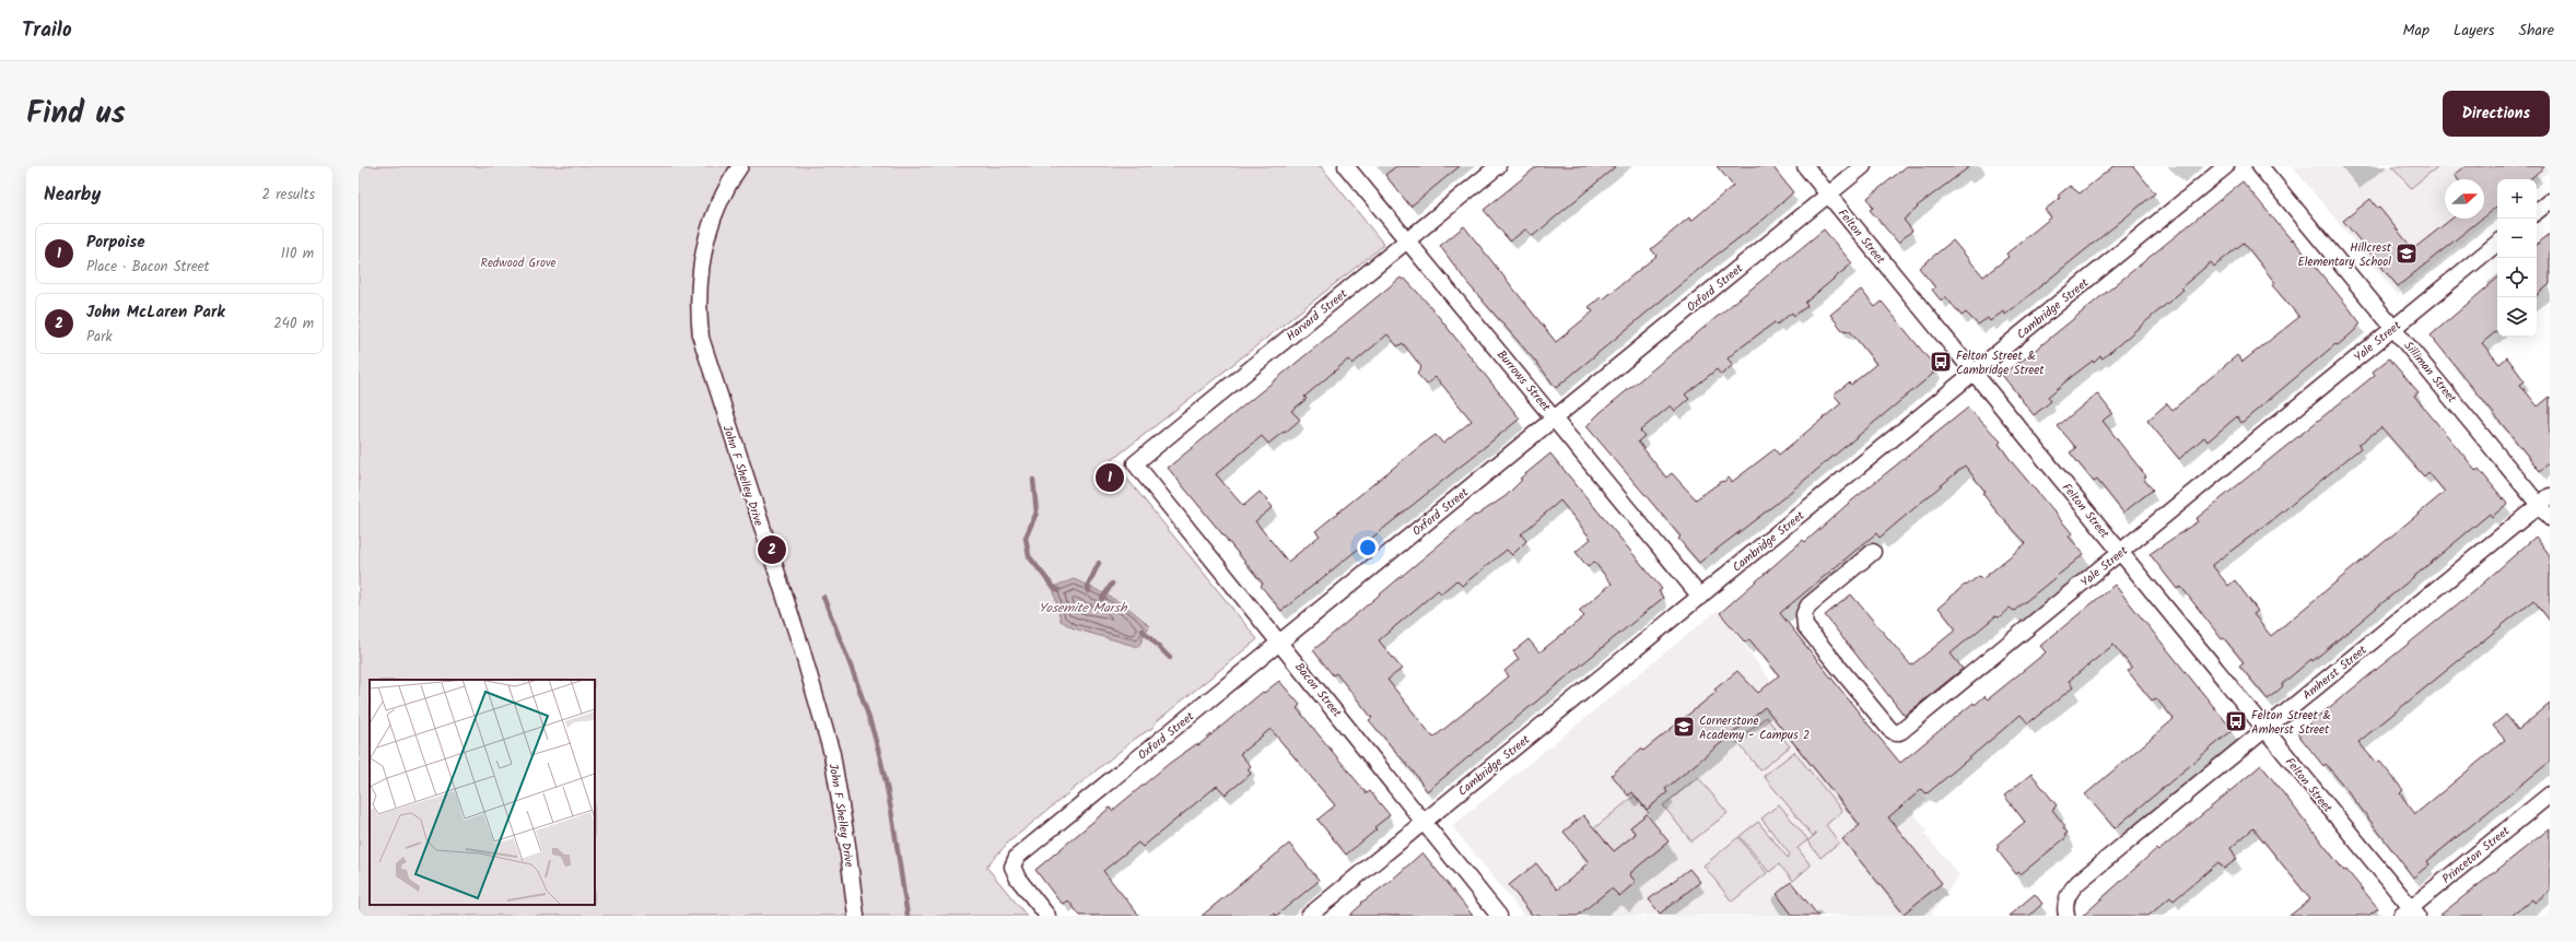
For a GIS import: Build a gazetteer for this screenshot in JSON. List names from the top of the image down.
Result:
{
  "streets": {
    "street": [
      "Felton Street",
      "Oxford Street",
      "Cambridge Street",
      "Harvard Street",
      "Yale Street",
      "Silliman Street",
      "Burrows Street",
      "John F Shelley Drive",
      "Amherst Street",
      "Bacon Street",
      "Princeton Street"
    ]
  },
  "crossings": [
    ["Felton Street", "Oxford Street"],
    ["Felton Street", "Cambridge Street"],
    ["Felton Street", "Yale Street"],
    ["Felton Street", "Amherst Street"],
    ["Felton Street", "Princeton Street"],
    ["Oxford Street", "Burrows Street"],
    ["Oxford Street", "Bacon Street"],
    ["Cambridge Street", "Burrows Street"],
    ["Cambridge Street", "Bacon Street"],
    ["Harvard Street", "Burrows Street"],
    ["Harvard Street", "Bacon Street"],
    ["Yale Street", "Silliman Street"],
    ["Silliman Street", "Amherst Street"]
  ],
  "water": ["Yosemite Marsh"],
  "parks": ["Redwood Grove"],
  "places": {
    "school or university": ["Hillcrest Elementary School", "Cornerstone Academy - Campus 2"],
    "bus stop": ["Felton Street & Cambridge Street", "Felton Street & Amherst Street"]
  },
  "north": "right",
  "page": {
    "header": "Trailo",
    "nav": ["Map", "Layers", "Share"],
    "title": "Find us",
    "buttons": "Directions",
    "heading": ["Nearby", "2 results"],
    "map_buttons": ["+", "−"],
    "list": [
      {
        "mark": "1",
        "name": "Porpoise",
        "note": "Place · Bacon Street",
        "value": "110 m"
      },
      {
        "mark": "2",
        "name": "John McLaren Park",
        "note": "Park",
        "value": "240 m"
      }
    ],
    "pins": ["1", "2"]
  }
}
